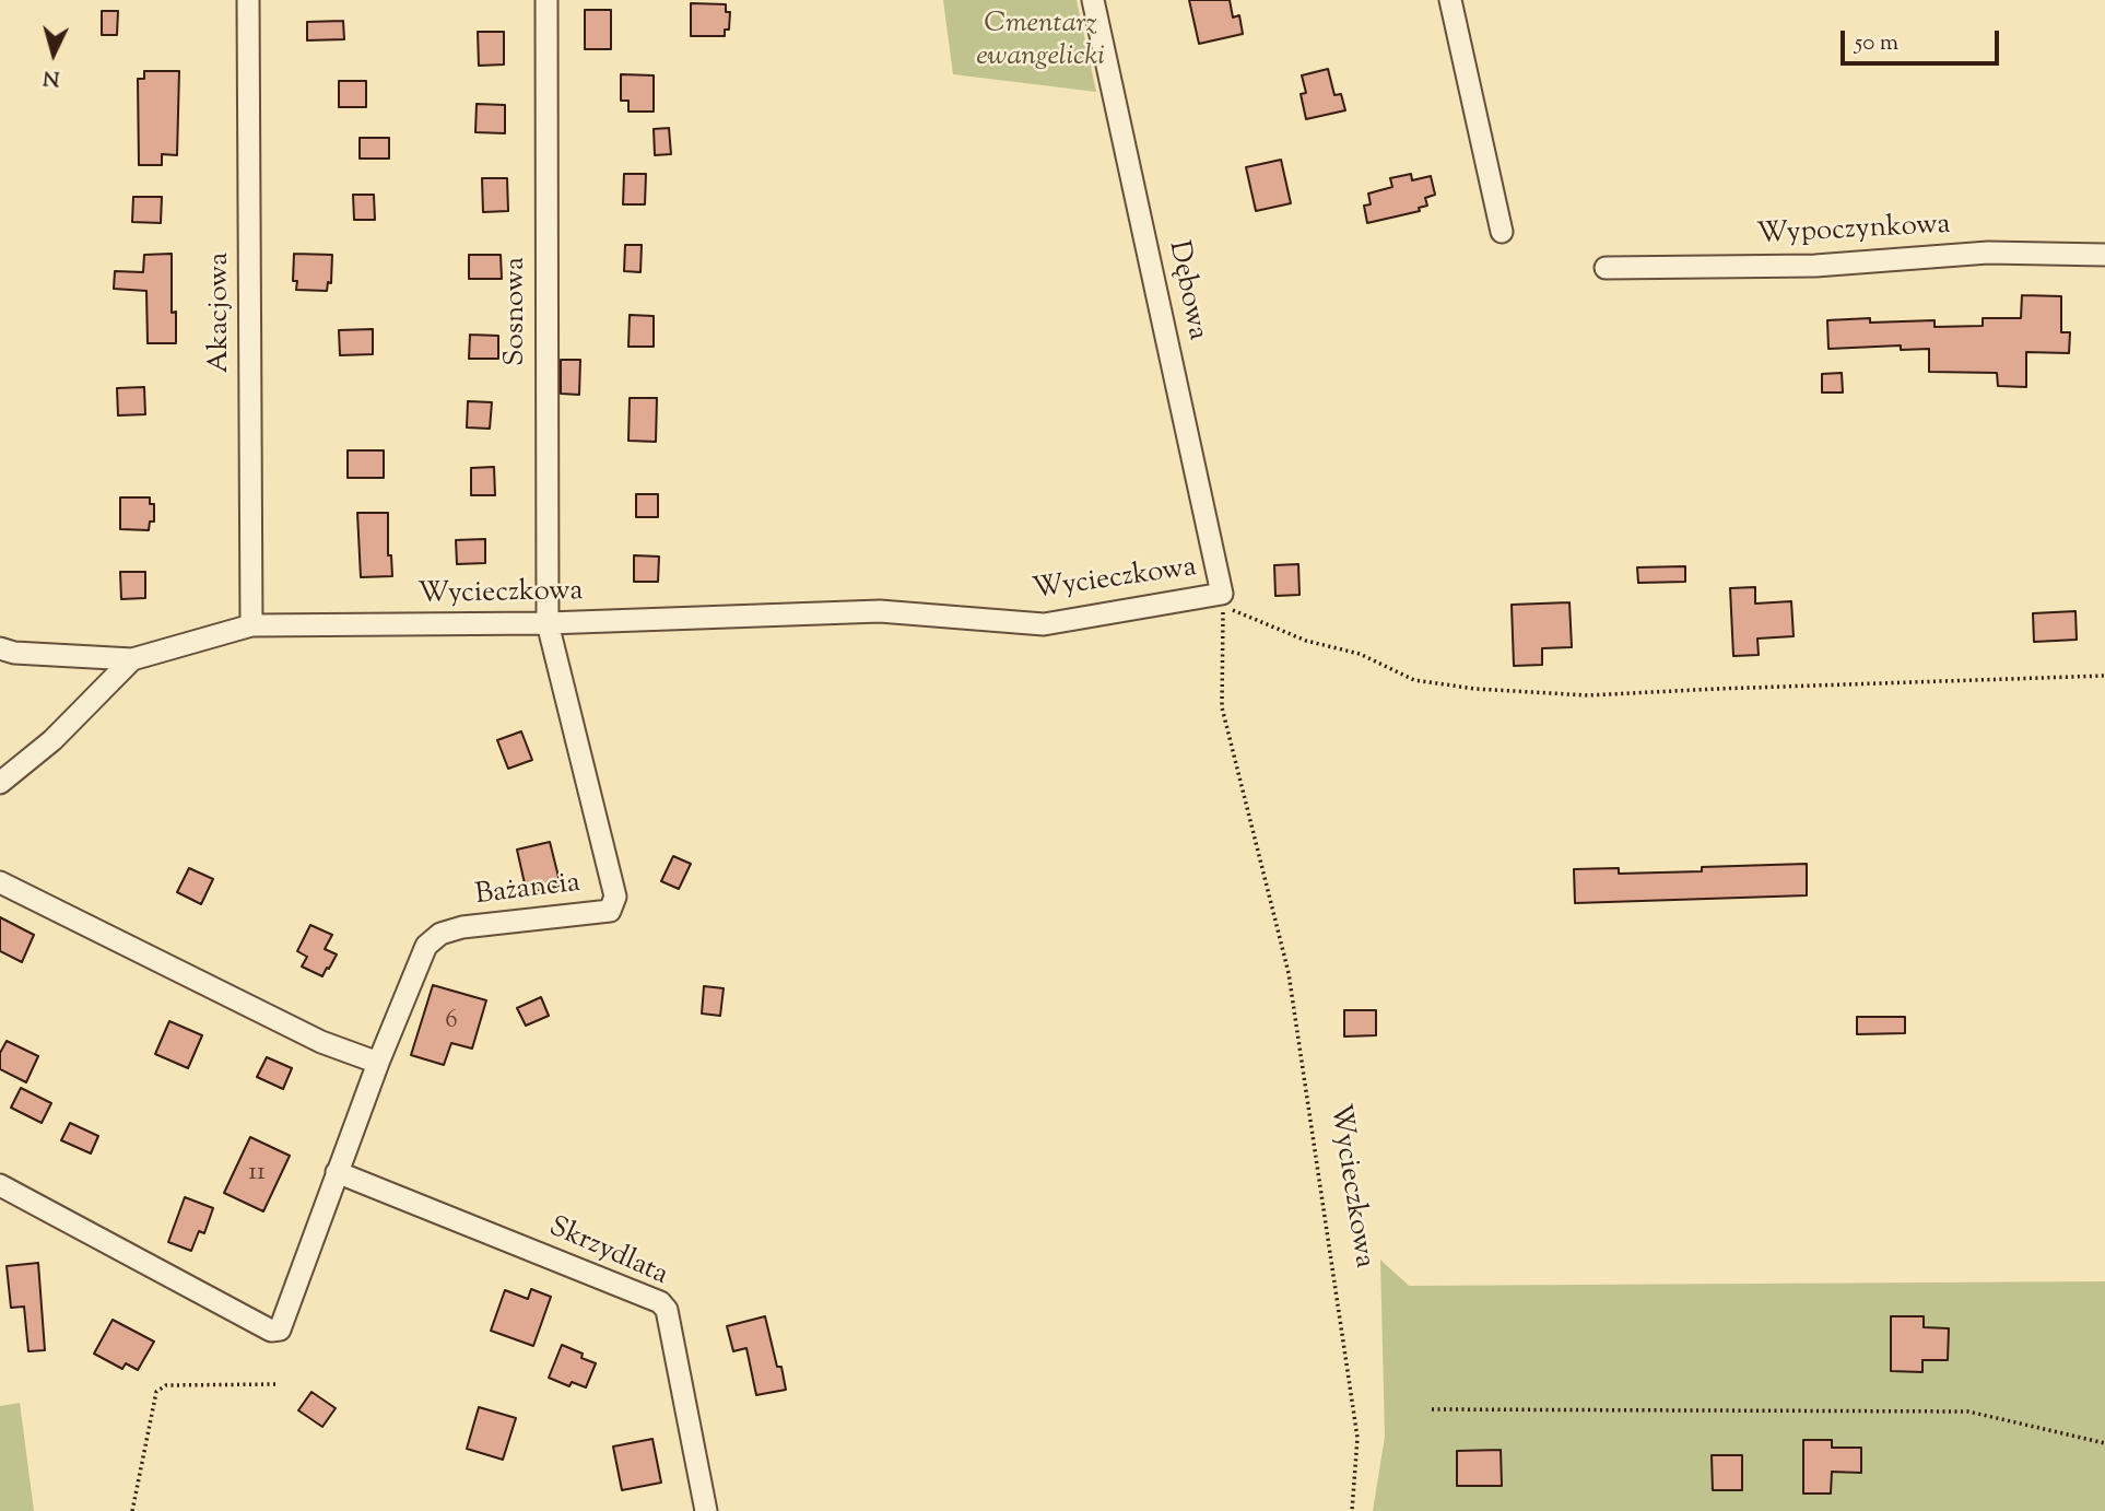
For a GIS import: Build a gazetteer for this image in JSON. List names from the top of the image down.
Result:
{
  "streets": {
    "street": [
      "Wypoczynkowa",
      "Dębowa",
      "Sosnowa",
      "Akacjowa",
      "Wycieczkowa",
      "Bażancia",
      "Skrzydlata"
    ]
  },
  "crossings": [
    ["Dębowa", "Wycieczkowa"],
    ["Sosnowa", "Wycieczkowa"],
    ["Sosnowa", "Bażancia"],
    ["Akacjowa", "Wycieczkowa"],
    ["Wycieczkowa", "Bażancia"],
    ["Bażancia", "Skrzydlata"]
  ],
  "parks": ["Cmentarz ewangelicki"],
  "house_numbers": ["6", "11"],
  "scale_bar": "50 m",
  "north": "bottom"
}
